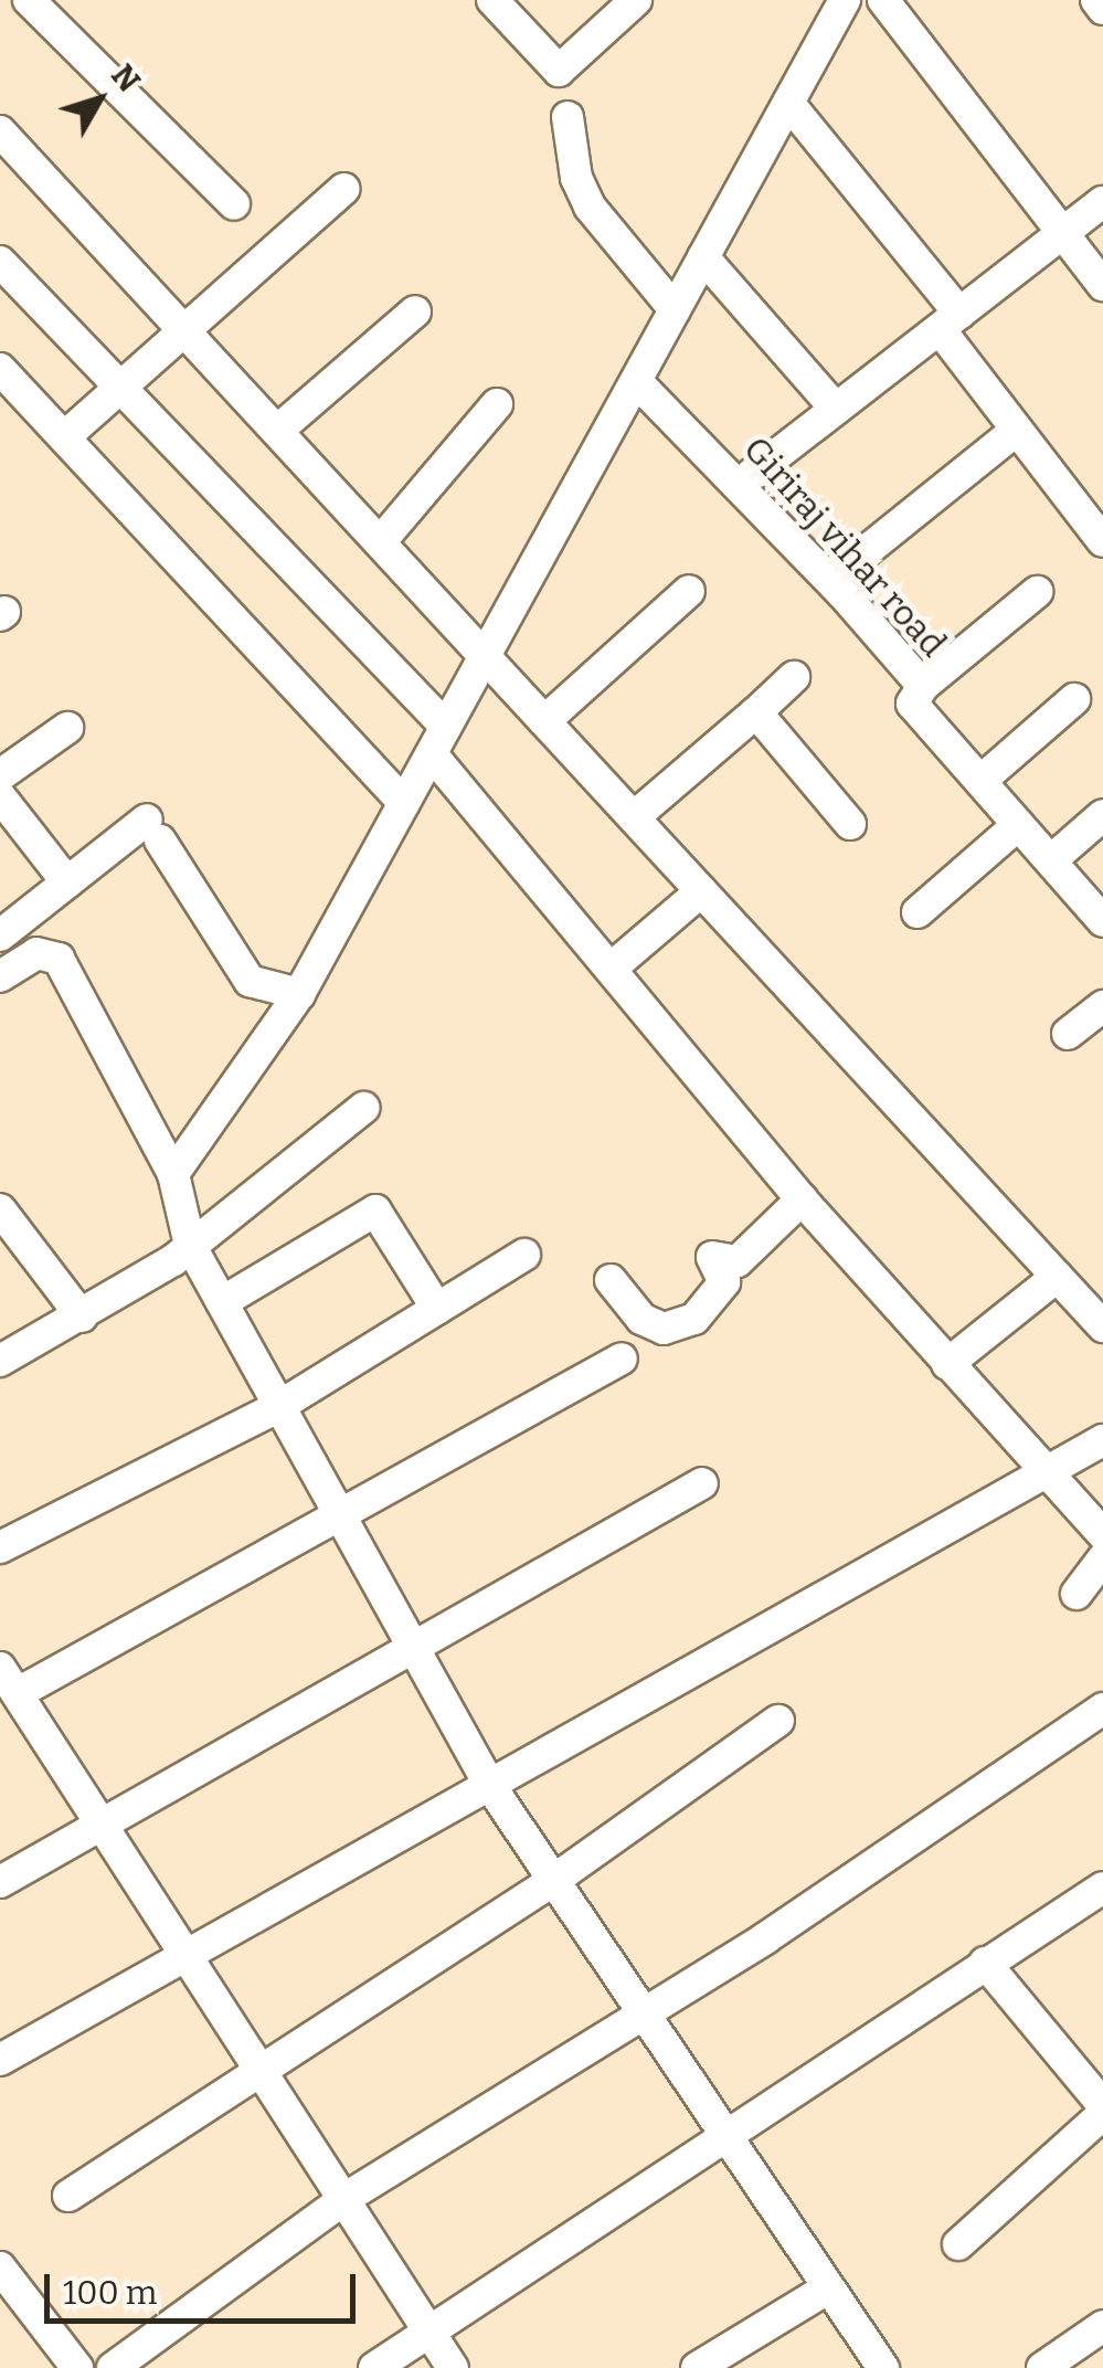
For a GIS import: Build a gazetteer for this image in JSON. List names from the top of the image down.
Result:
{
  "streets": {
    "street": ["Giriraj vihar road"]
  },
  "scale_bar": "100 m",
  "north": "top right"
}
